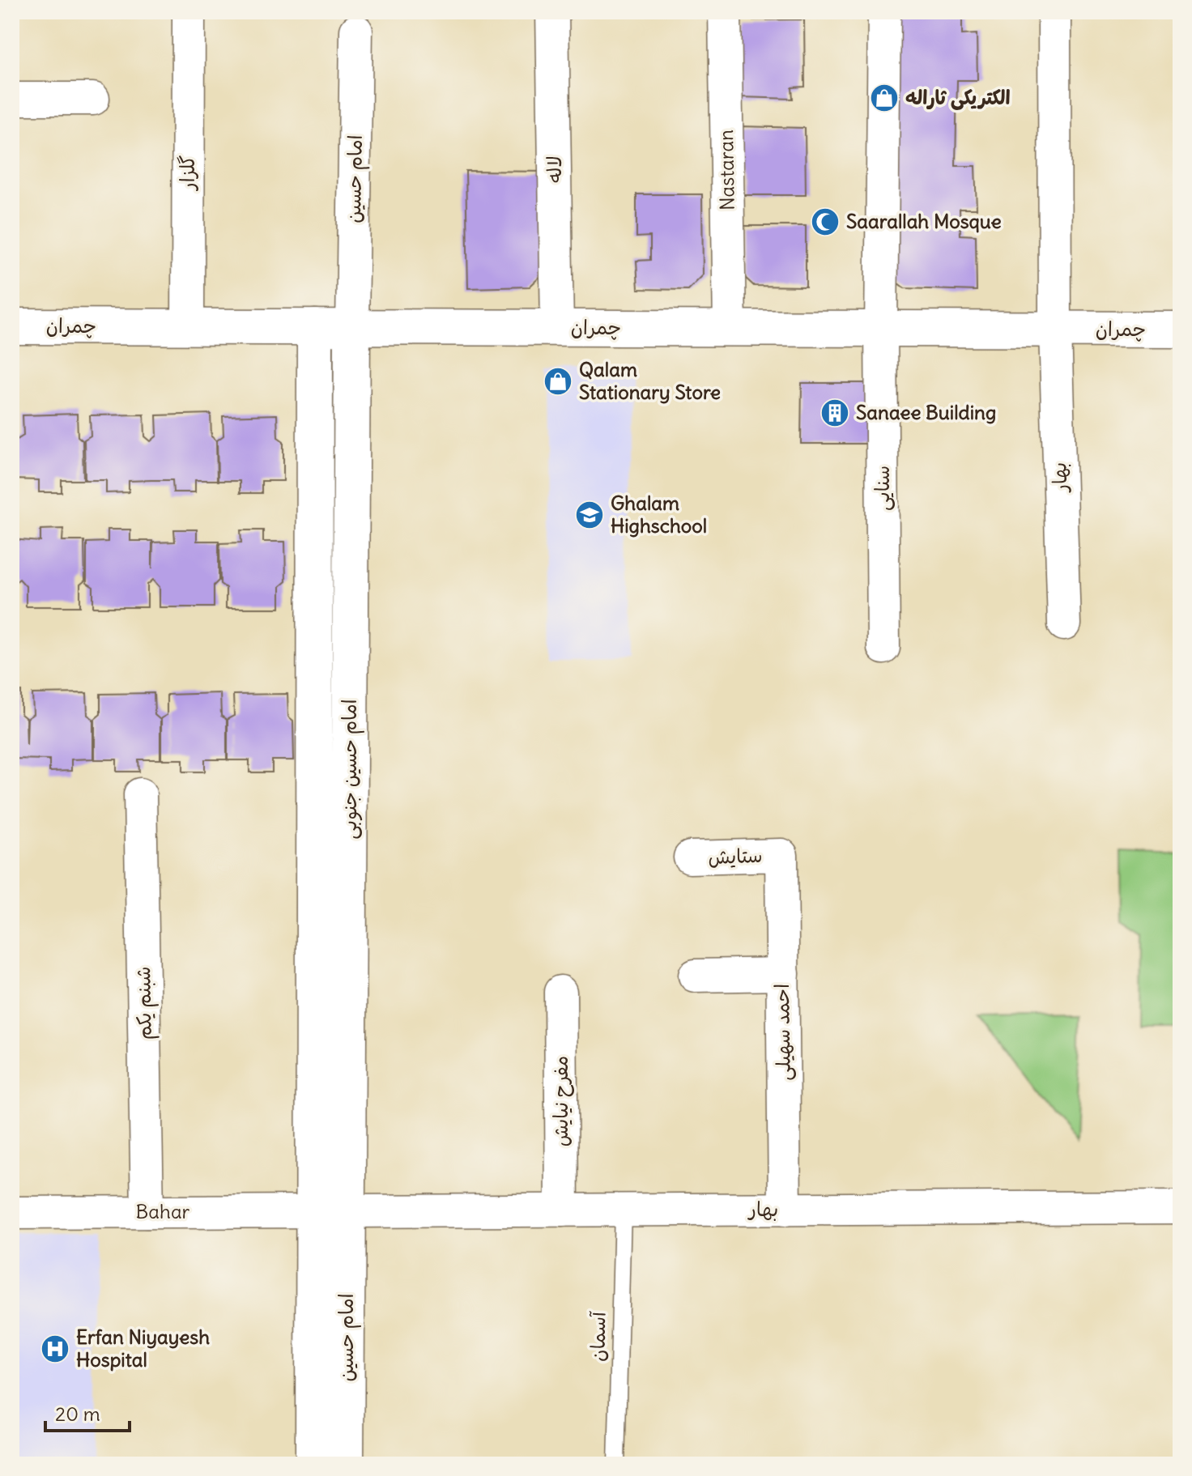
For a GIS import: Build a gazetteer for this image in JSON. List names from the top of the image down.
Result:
{
  "streets": {
    "street": [
      "لاله",
      "Nastaran",
      "گلزار",
      "امام حسین",
      "چمران",
      "بهار",
      "سنایی",
      "امام حسین جنوبی",
      "ستایش",
      "شبنم یکم",
      "احمد سهیلی",
      "مفرح نیایش",
      "Bahar"
    ],
    "lane": ["آسمان"]
  },
  "crossings": [
    ["لاله", "چمران"],
    ["Nastaran", "چمران"],
    ["گلزار", "چمران"],
    ["امام حسین", "چمران"],
    ["امام حسین", "بهار"],
    ["امام حسین", "امام حسین جنوبی"],
    ["امام حسین", "Bahar"],
    ["چمران", "بهار"],
    ["چمران", "سنایی"],
    ["چمران", "امام حسین جنوبی"],
    ["بهار", "امام حسین جنوبی"],
    ["بهار", "احمد سهیلی"],
    ["بهار", "مفرح نیایش"],
    ["بهار", "Bahar"],
    ["بهار", "آسمان"],
    ["امام حسین جنوبی", "Bahar"],
    ["ستایش", "احمد سهیلی"],
    ["شبنم یکم", "Bahar"]
  ],
  "places": {
    "shop": ["الکتریکی ثاراله", "Qalam Stationary Store"],
    "mosque": ["Saarallah Mosque"],
    "building": ["Sanaee Building"],
    "school or university": ["Ghalam Highschool"],
    "hospital": ["Erfan Niyayesh Hospital"]
  },
  "scale_bar": "20 m"
}
